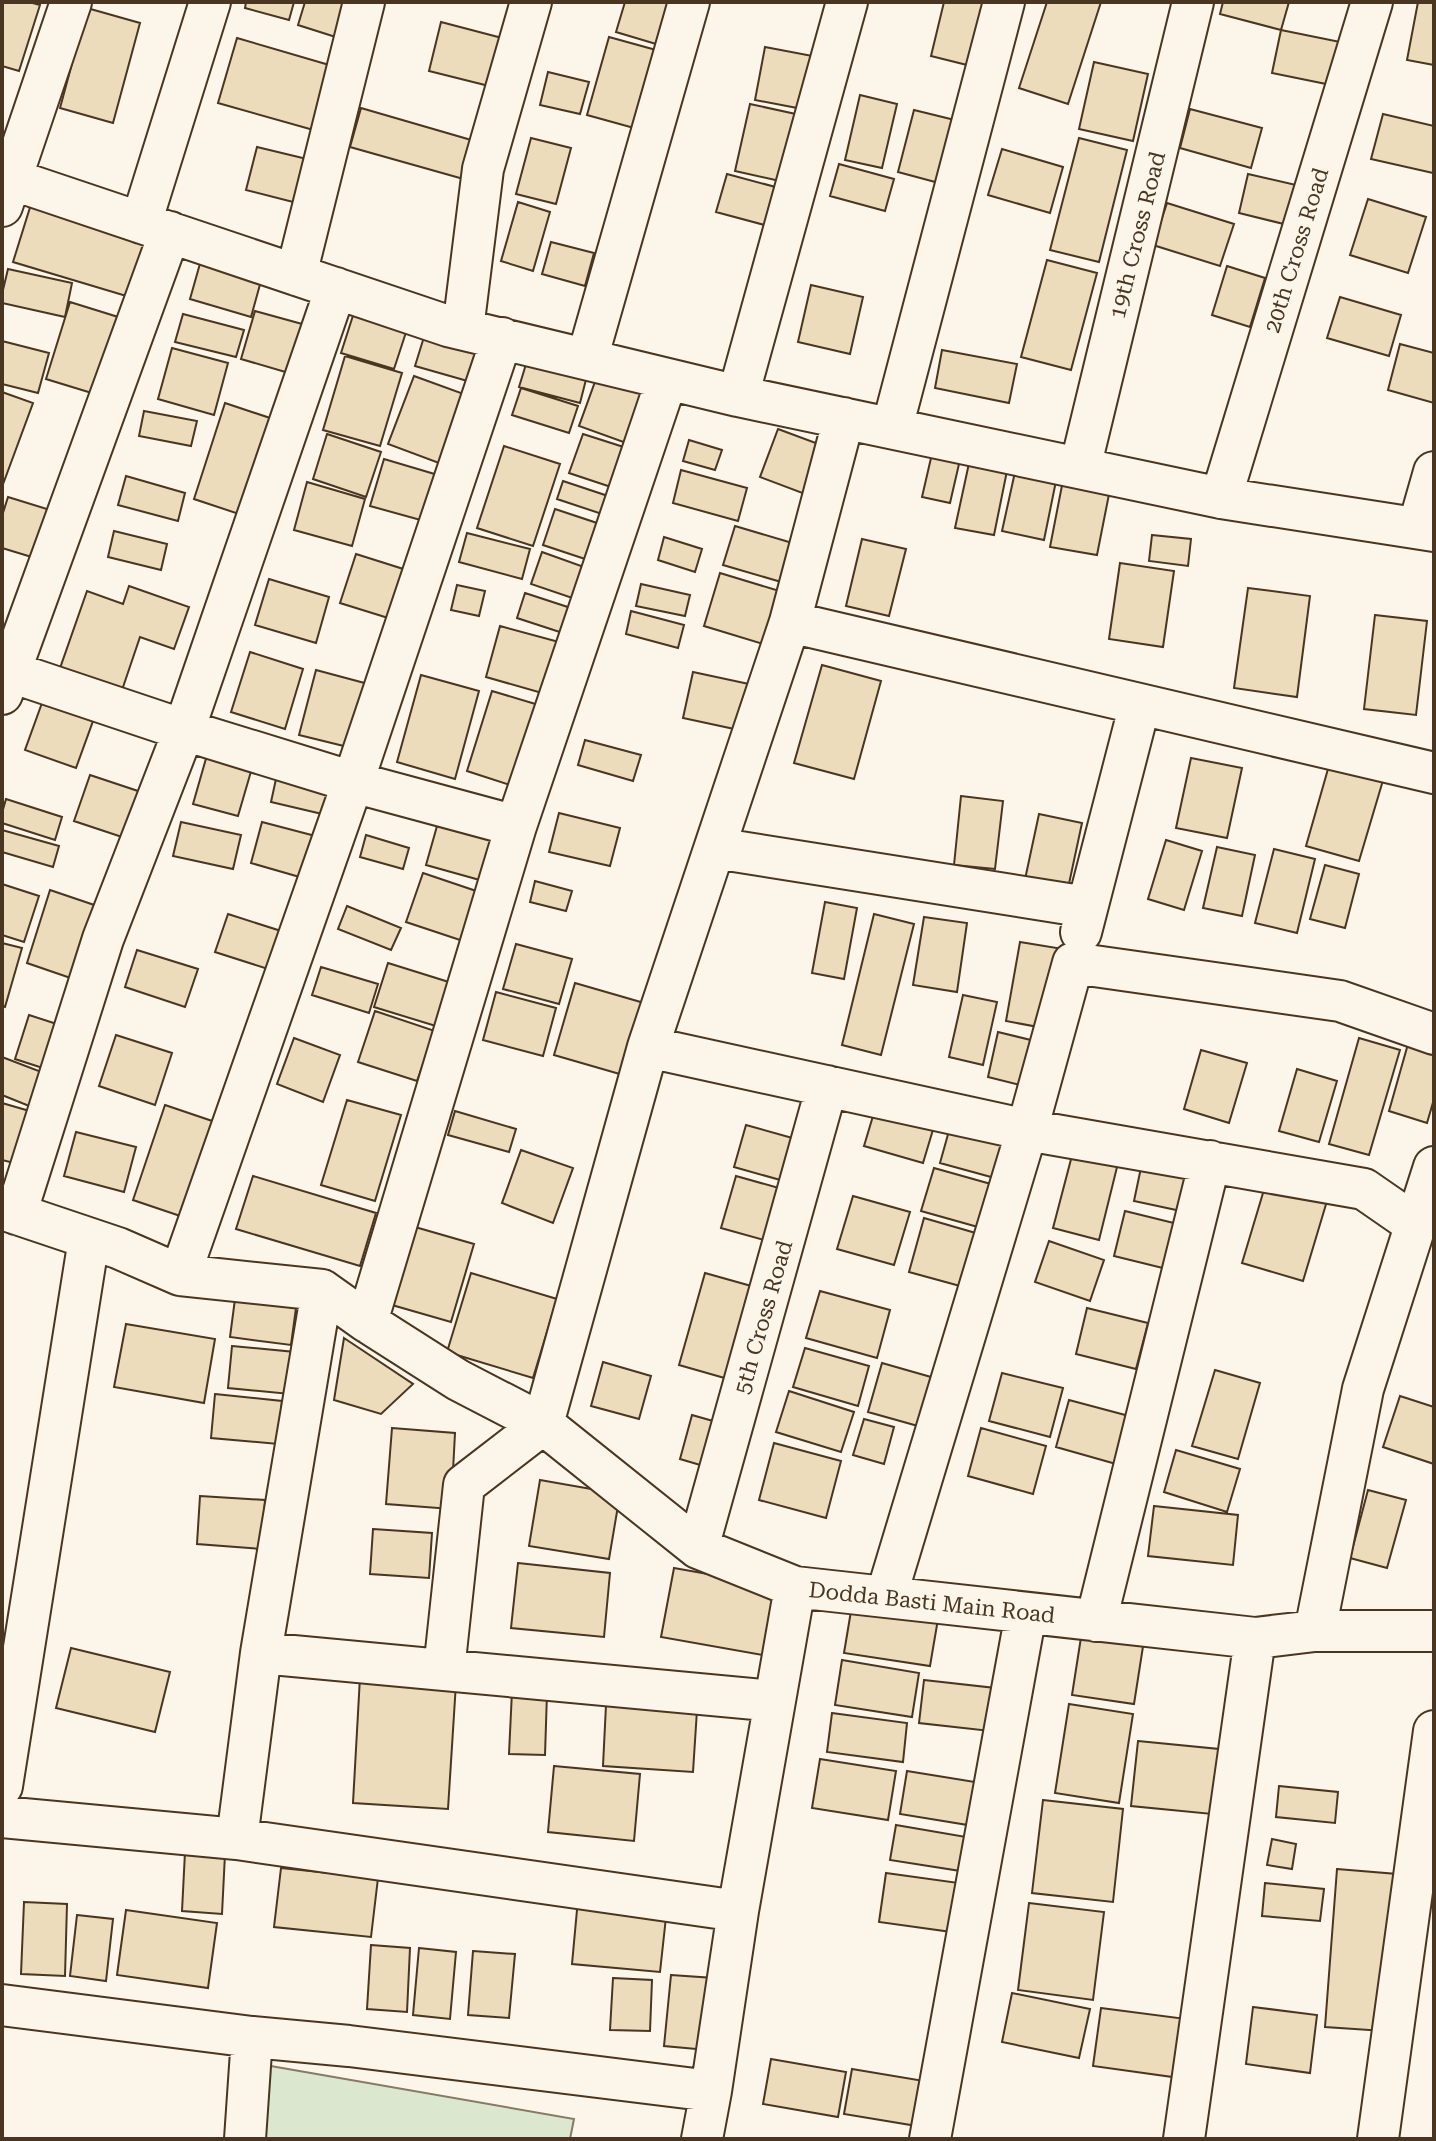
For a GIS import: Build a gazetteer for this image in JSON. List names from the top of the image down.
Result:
{
  "streets": {
    "street": [
      "19th Cross Road",
      "20th Cross Road",
      "5th Cross Road",
      "Dodda Basti Main Road"
    ]
  },
  "crossings": [
    ["5th Cross Road", "Dodda Basti Main Road"]
  ]
}
